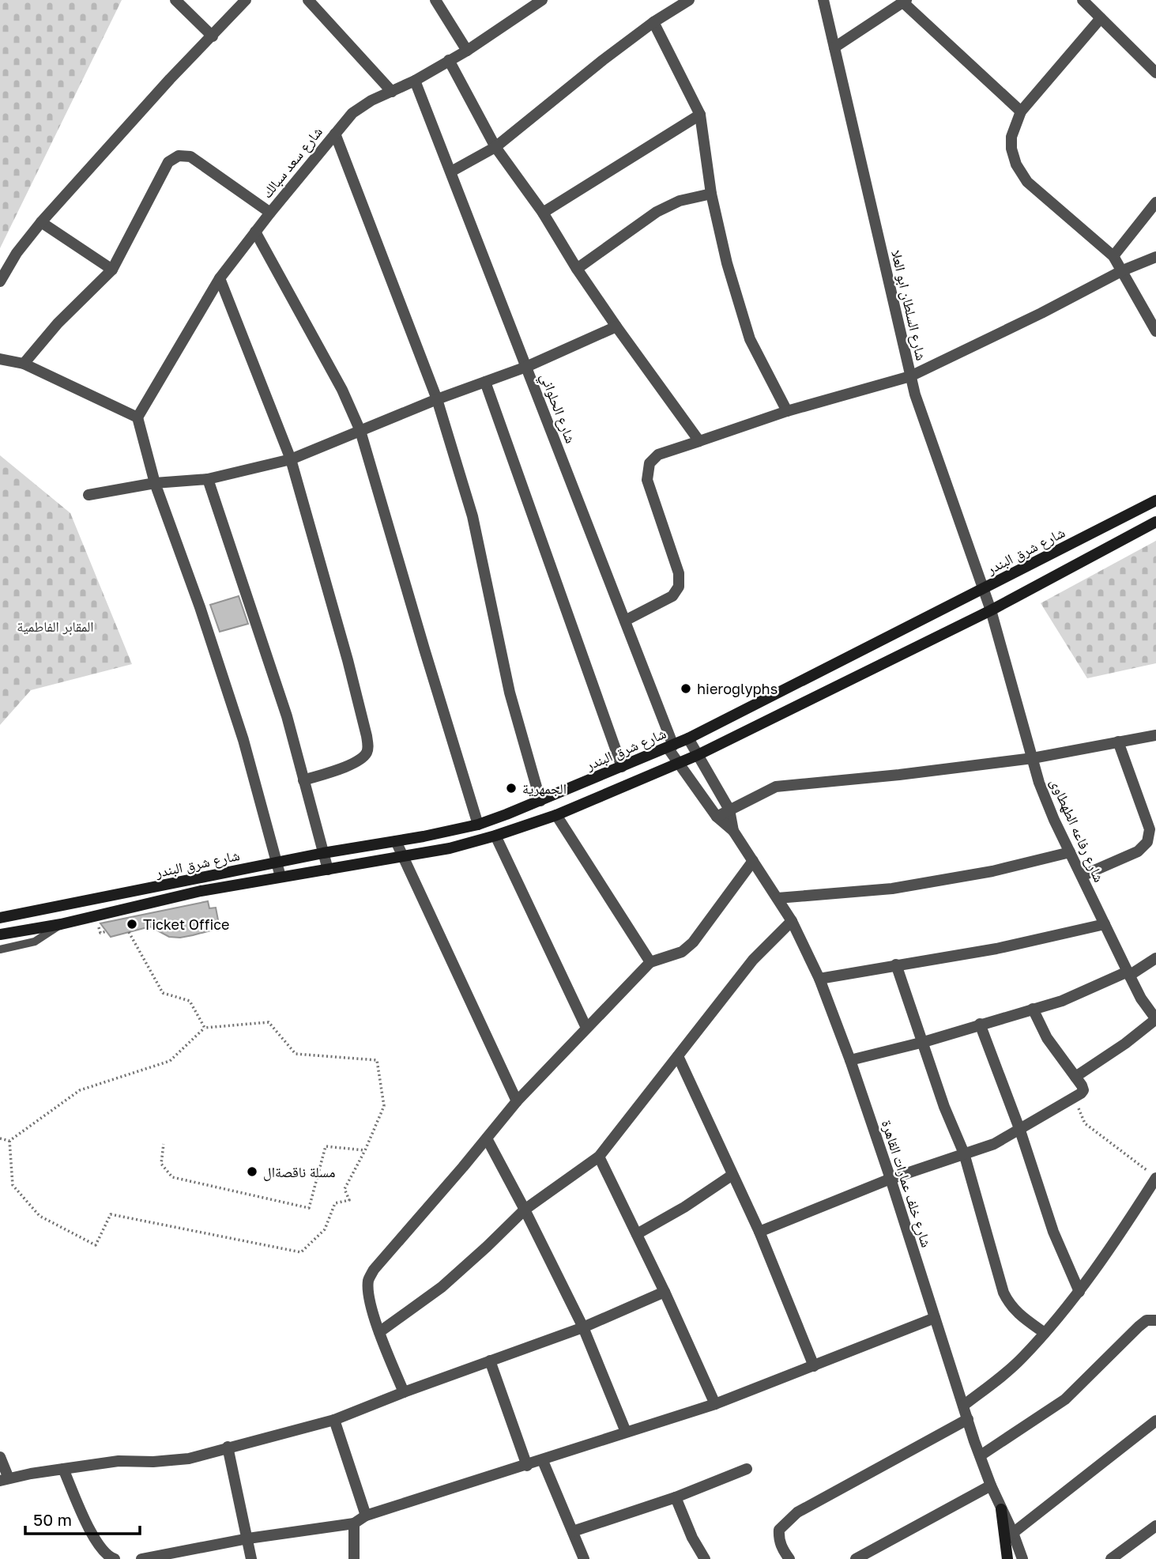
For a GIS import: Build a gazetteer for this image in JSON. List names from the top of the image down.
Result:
{
  "streets": {
    "main road": ["شارع شرق البندر"],
    "street": [
      "شارع سعد سبالك",
      "شارع السلطان ابو العلا",
      "شارع الحلواني",
      "شارع رفاعه الطهطاوى",
      "شارع خلف عمارات القاهرة"
    ]
  },
  "crossings": [
    ["شارع سعد سبالك", "شارع الحلواني"],
    ["شارع السلطان ابو العلا", "شارع شرق البندر"],
    ["شارع السلطان ابو العلا", "شارع رفاعه الطهطاوى"],
    ["شارع الحلواني", "شارع شرق البندر"],
    ["شارع الحلواني", "شارع خلف عمارات القاهرة"],
    ["شارع شرق البندر", "شارع رفاعه الطهطاوى"],
    ["شارع شرق البندر", "شارع خلف عمارات القاهرة"]
  ],
  "parks": ["المقابر الفاطمية"],
  "places": [
    "hieroglyphs",
    "الجمهرية",
    "Ticket Office",
    "مسلة ناقصةال"
  ],
  "scale_bar": "50 m"
}
